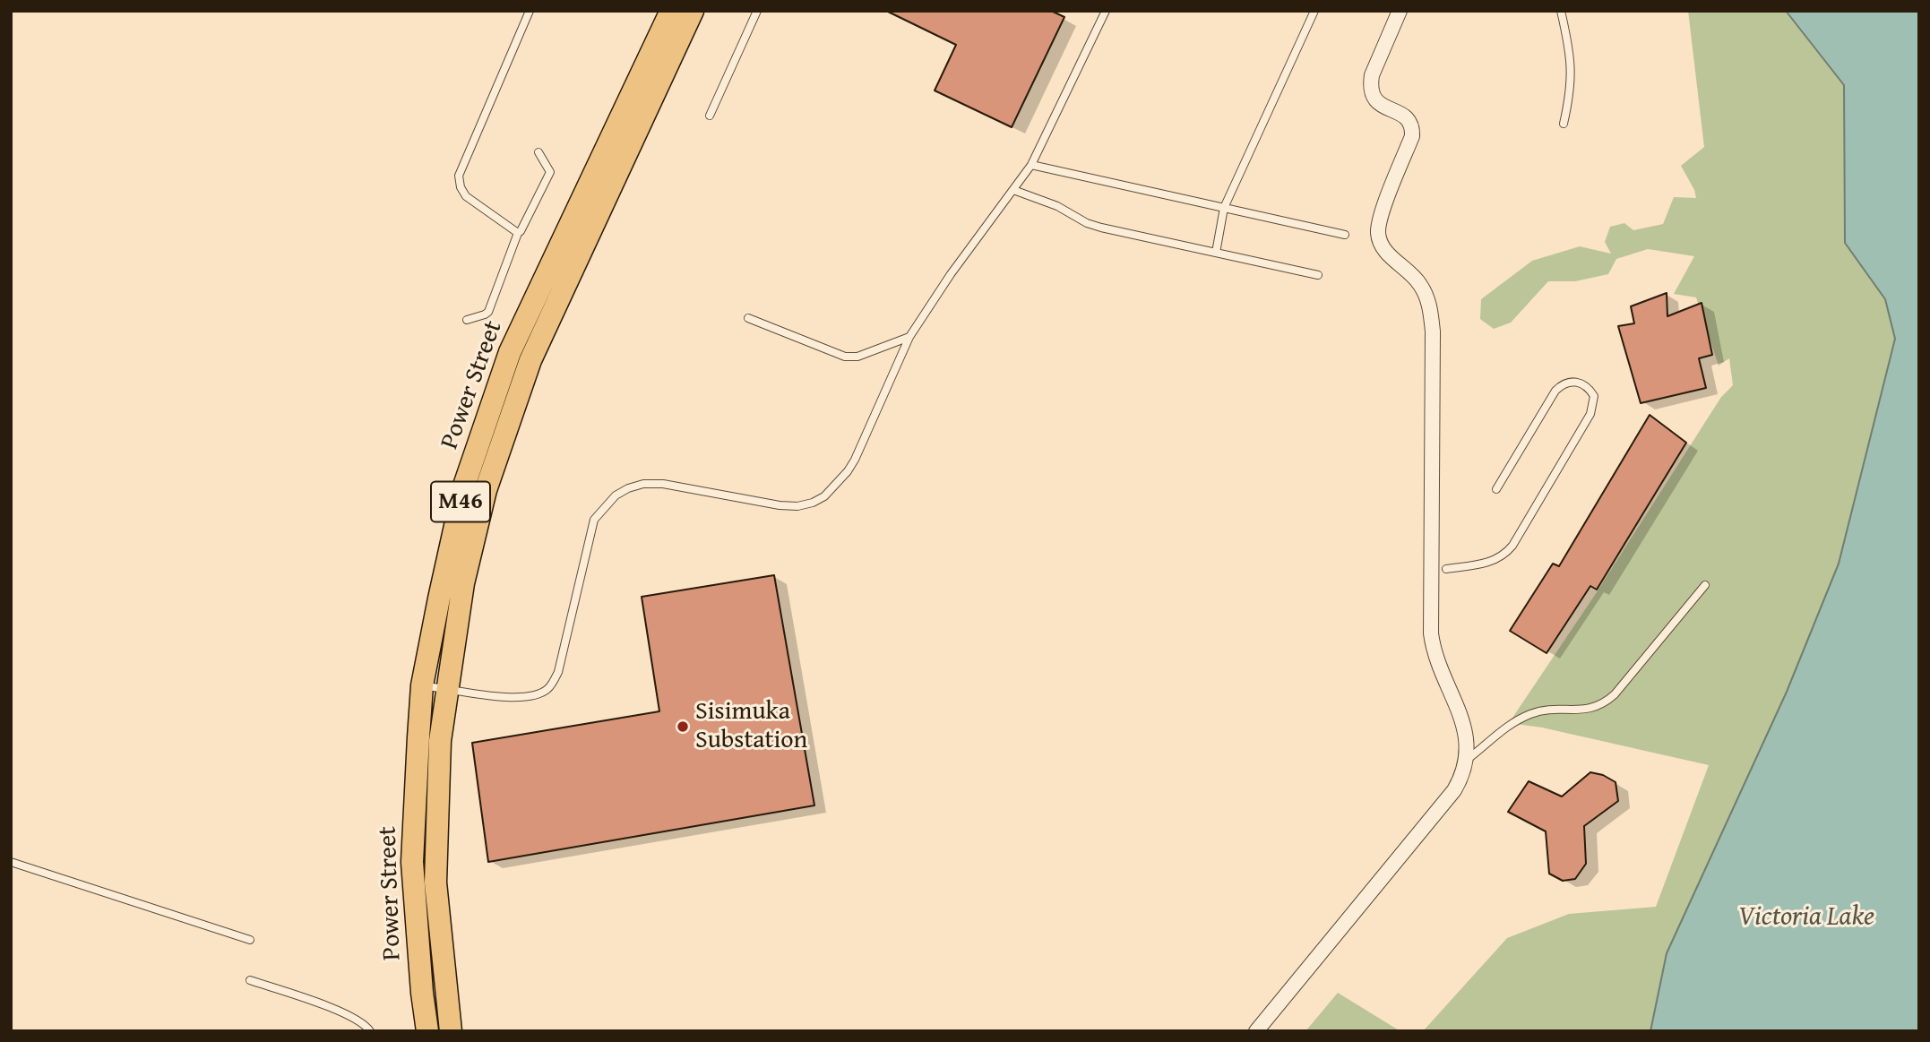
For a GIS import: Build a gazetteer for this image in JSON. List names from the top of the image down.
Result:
{
  "streets": {
    "main road": ["Power Street", "M46"]
  },
  "water": ["Victoria Lake"],
  "places": ["Sisimuka Substation"]
}
